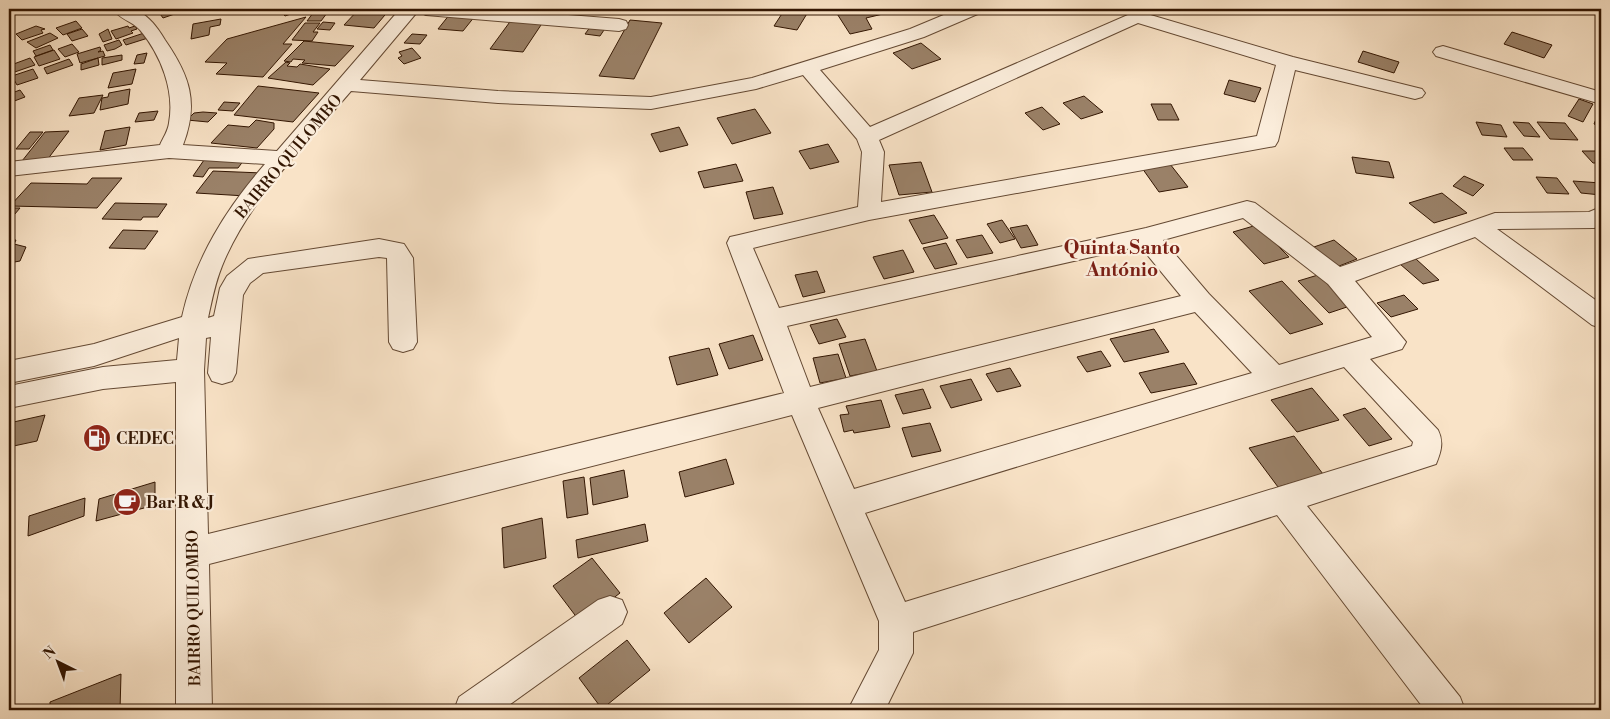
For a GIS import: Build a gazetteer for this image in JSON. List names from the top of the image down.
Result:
{
  "streets": {
    "street": ["BAIRRO QUILOMBO"]
  },
  "districts": ["Quinta Santo António"],
  "places": {
    "fuel station": ["CEDEC"],
    "cafe": ["Bar R & J"]
  },
  "north": "top left"
}
